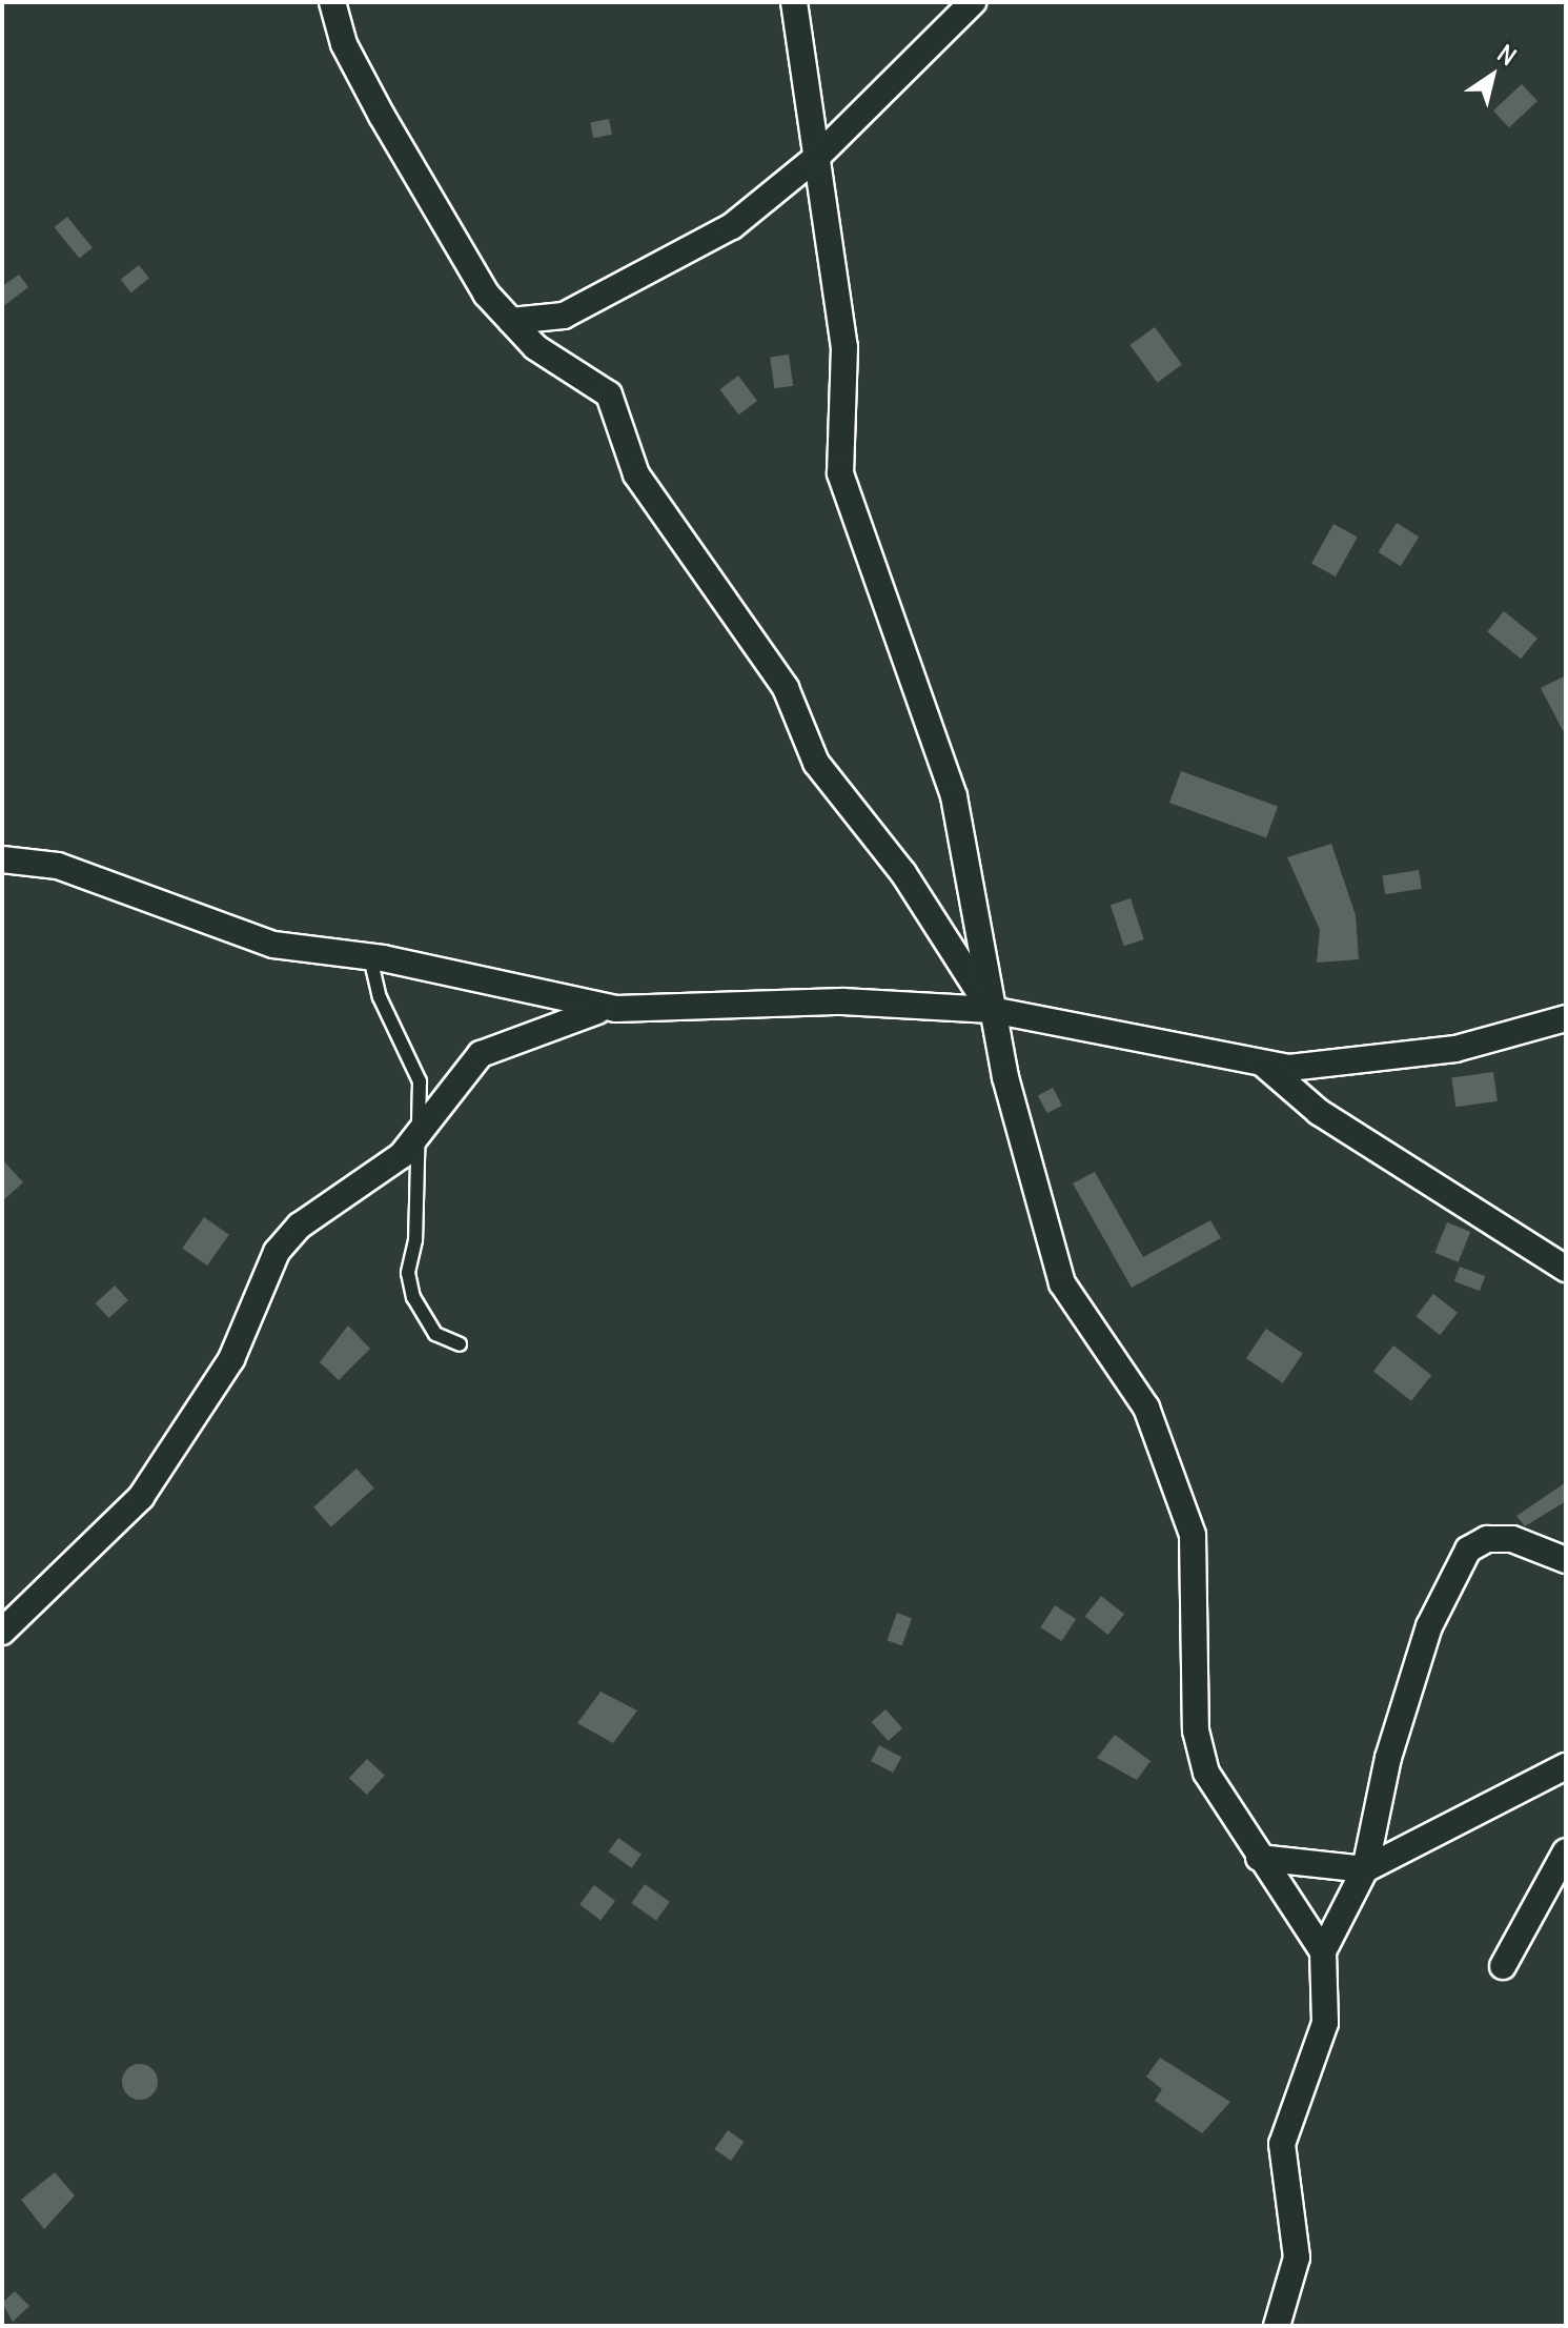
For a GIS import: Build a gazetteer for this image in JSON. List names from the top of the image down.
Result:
{
  "north": "top right"
}
